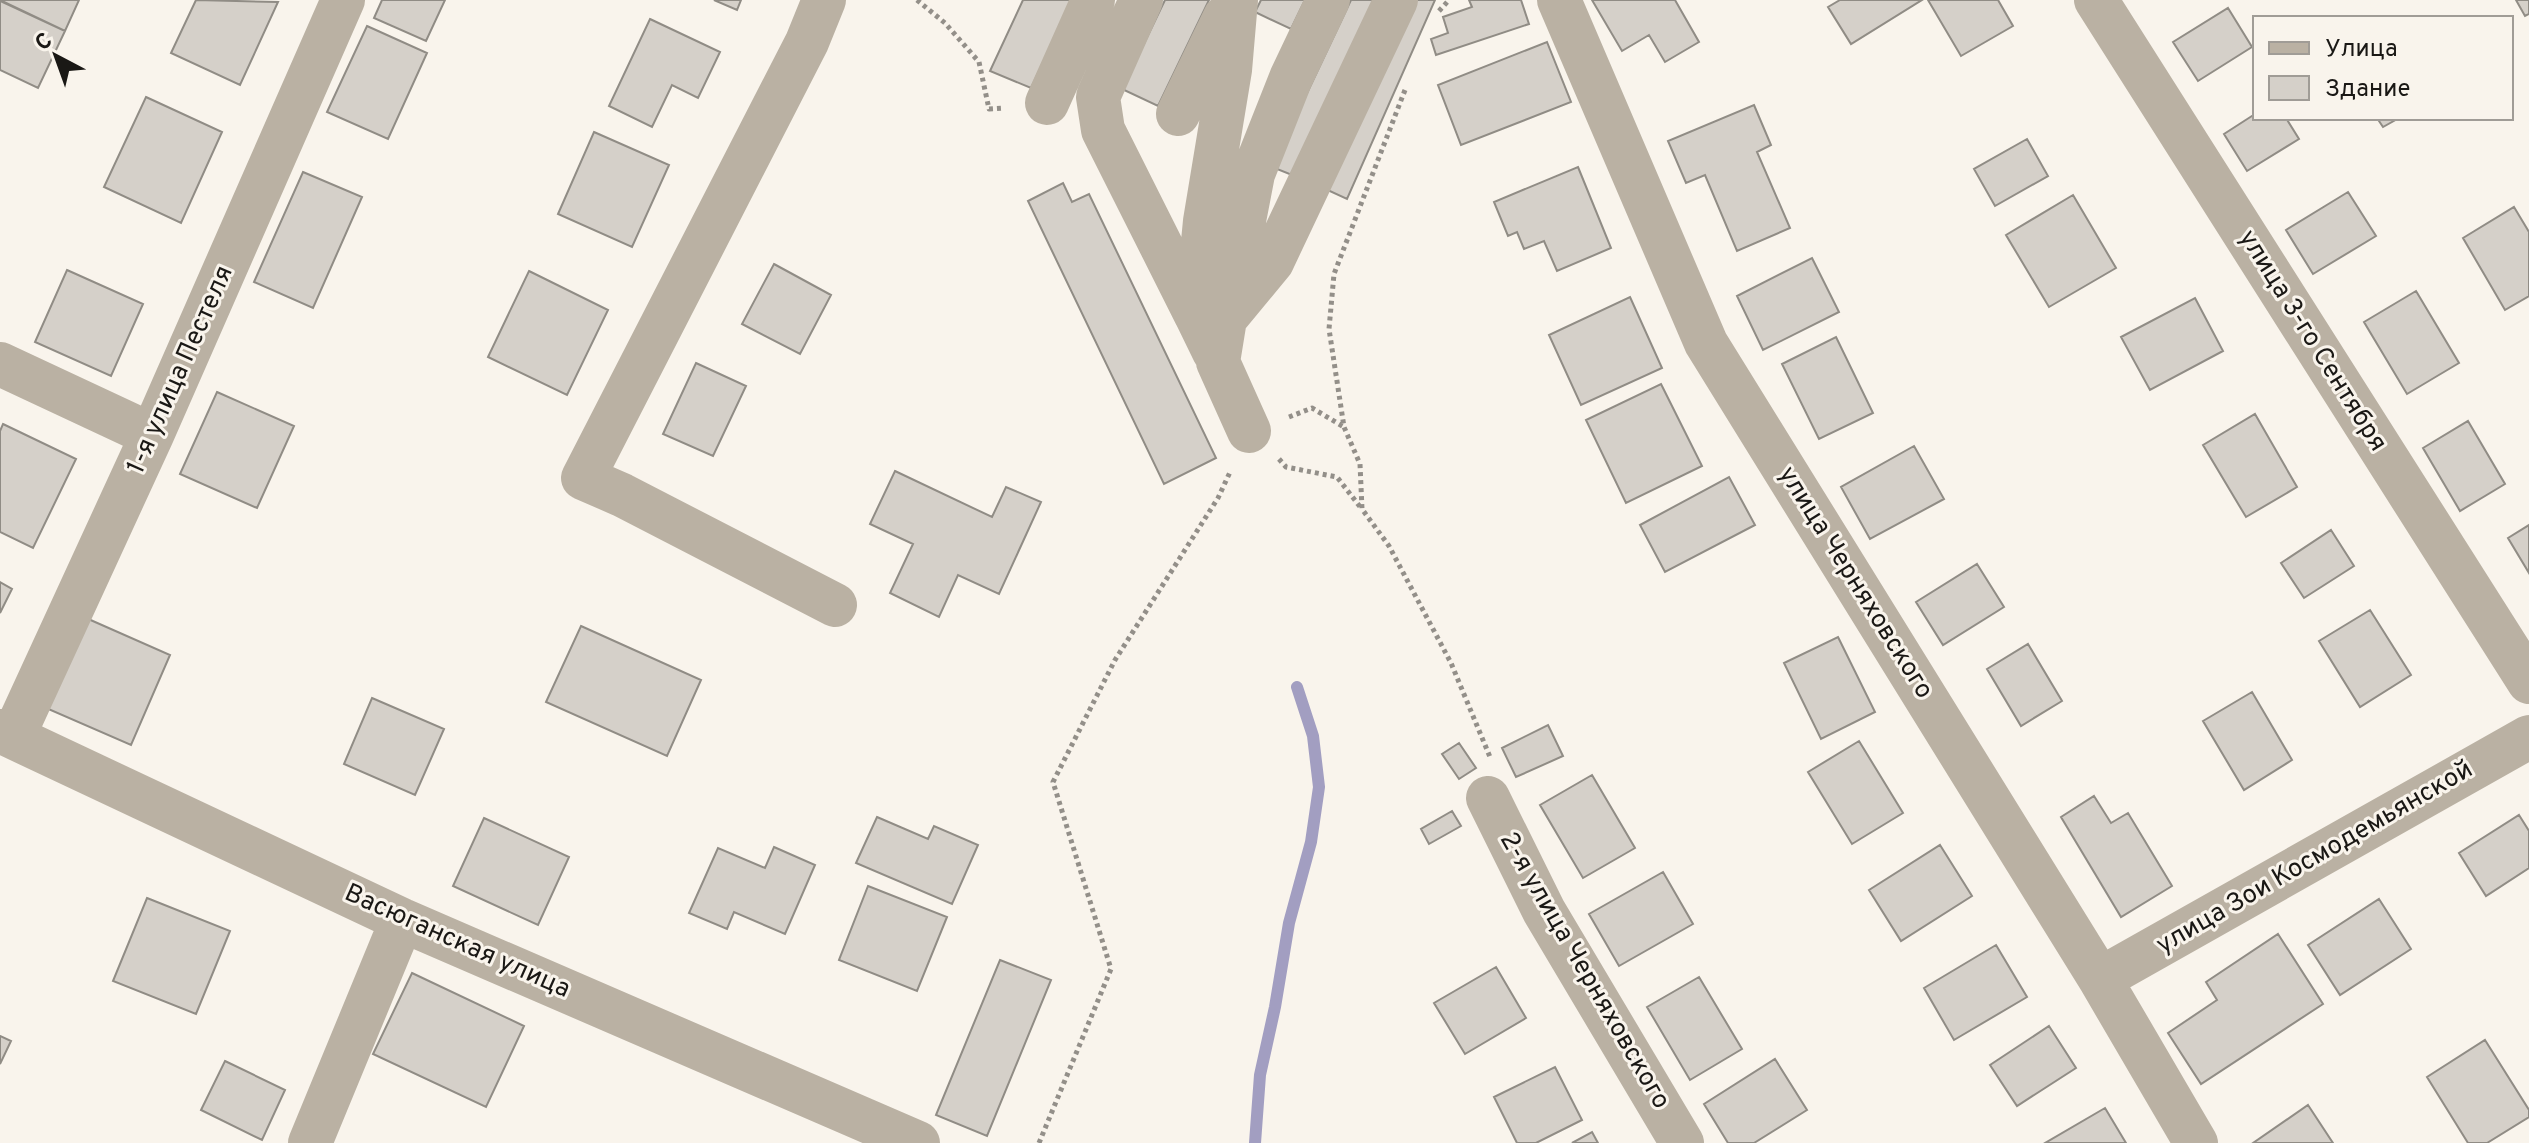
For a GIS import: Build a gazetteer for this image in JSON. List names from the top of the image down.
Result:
{
  "streets": {
    "street": [
      "улица 3-го Сентября",
      "1-я улица Пестеля",
      "улица Черняховского",
      "улица Зои Космодемьянской",
      "Васюганская улица",
      "2-я улица Черняховского"
    ]
  },
  "crossings": [
    ["1-я улица Пестеля", "Васюганская улица"],
    ["улица Черняховского", "улица Зои Космодемьянской"]
  ],
  "legend": ["Улица", "Здание"],
  "north": "top left"
}
